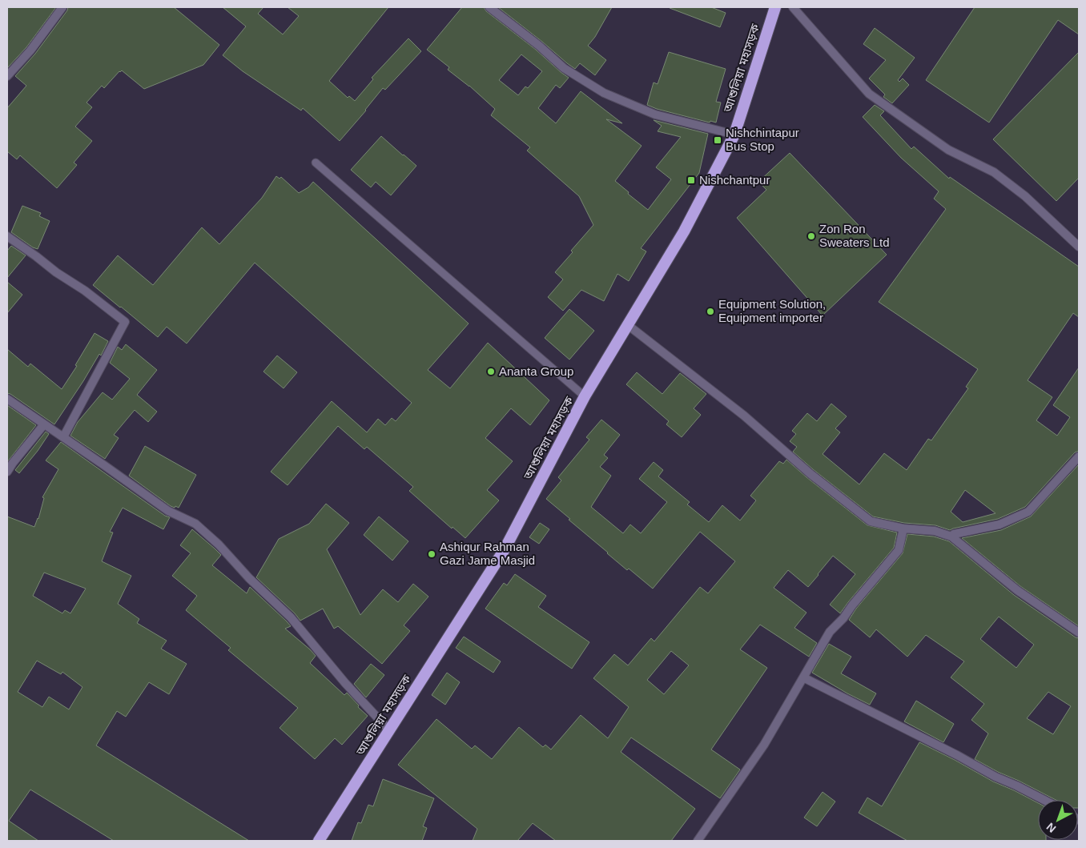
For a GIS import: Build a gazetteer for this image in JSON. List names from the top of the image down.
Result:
{
  "streets": {
    "highway": ["আশুলিয়া মহাসড়ক"]
  },
  "places": {
    "transit": ["Nishchintapur Bus Stop", "Nishchantpur"],
    "other": [
      "Zon Ron Sweaters Ltd",
      "Equipment Solution, Equipment importer",
      "Ananta Group",
      "Ashiqur Rahman Gazi Jame Masjid"
    ]
  },
  "north": "bottom left"
}
